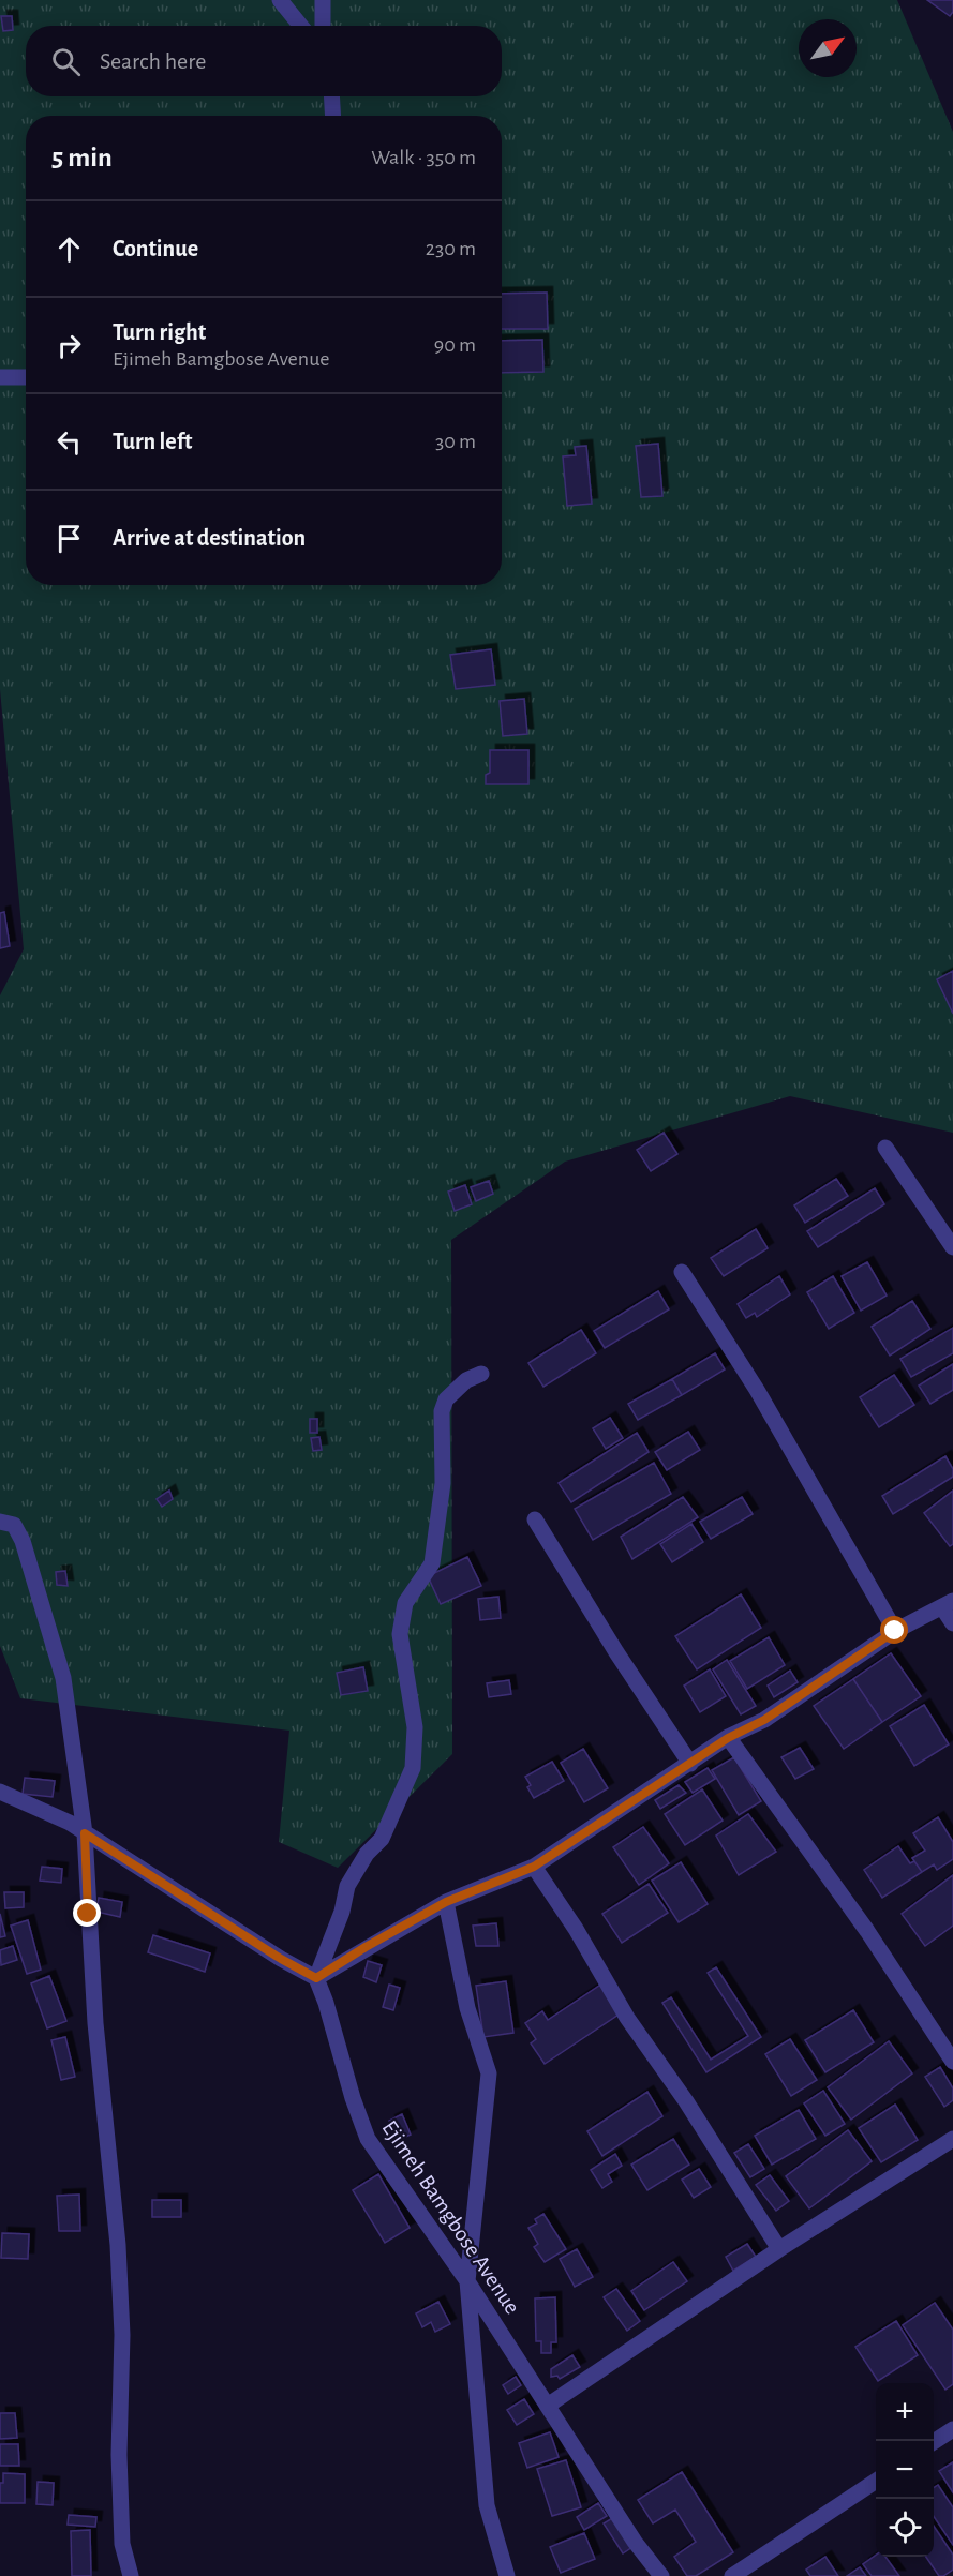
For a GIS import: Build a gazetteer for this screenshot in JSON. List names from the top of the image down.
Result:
{
  "streets": {
    "street": ["Ejimeh Bamgbose Avenue"]
  },
  "north": "top right",
  "page": {
    "search": "Search here",
    "heading": ["5 min", "Walk · 350 m"],
    "list": [
      ["Continue", "230 m"],
      ["Turn right", "Ejimeh Bamgbose Avenue", "90 m"],
      ["Turn left", "30 m"],
      "Arrive at destination"
    ],
    "map_buttons": ["+", "−"]
  }
}
